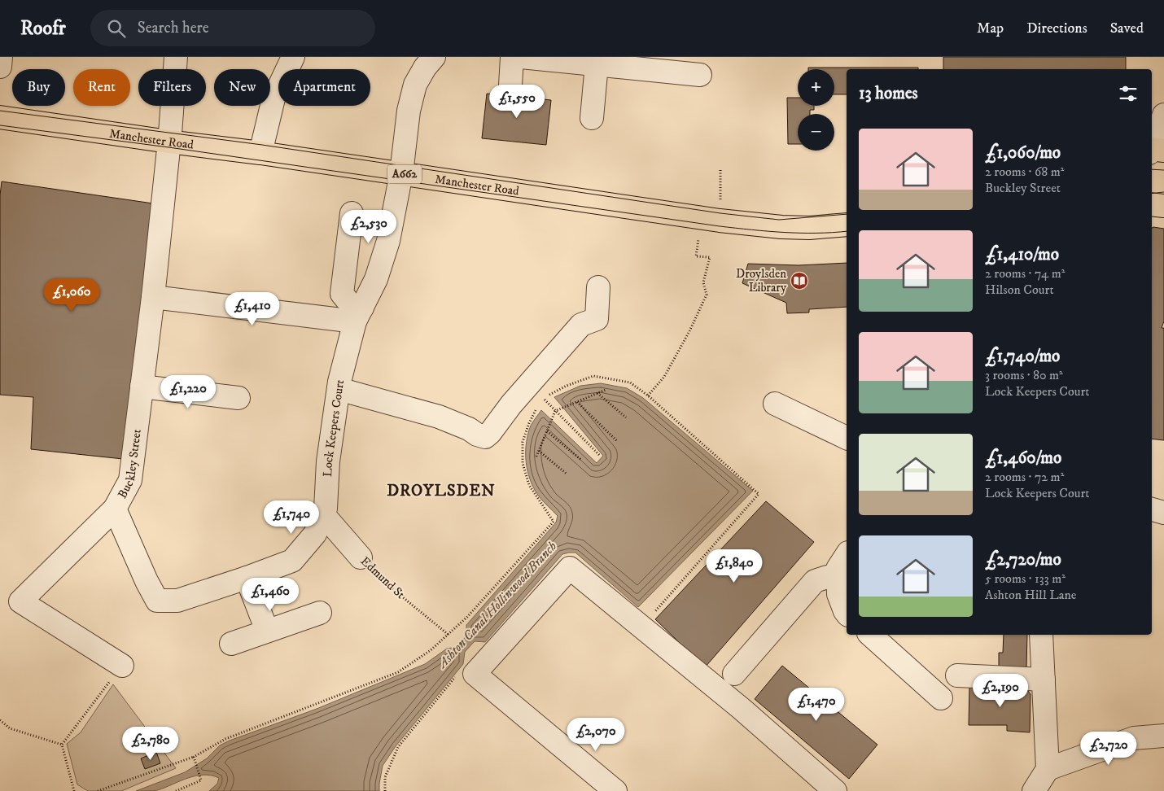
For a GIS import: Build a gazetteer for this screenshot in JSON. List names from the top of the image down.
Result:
{
  "streets": {
    "main road": ["Manchester Road", "A662"],
    "street": ["Lock Keepers Court", "Buckley Street", "Edmund St"]
  },
  "crossings": [
    ["Manchester Road", "Lock Keepers Court"],
    ["Manchester Road", "Buckley Street"],
    ["Lock Keepers Court", "Buckley Street"],
    ["Lock Keepers Court", "Edmund St"]
  ],
  "districts": ["DROYLSDEN"],
  "water": ["Ashton Canal Hollinwood Branch"],
  "places": {
    "library": ["Droylsden Library"]
  },
  "page": {
    "header": "Roofr",
    "search": "Search here",
    "nav": ["Map", "Directions", "Saved"],
    "map_buttons": ["+", "−"],
    "chip": [
      "Buy",
      "Rent",
      "Filters",
      "New",
      "Apartment"
    ],
    "heading": "13 homes",
    "price": [
      "£1,550",
      "£2,530",
      "£1,060",
      "£1,410",
      "£1,220",
      "£1,740",
      "£1,840",
      "£1,460",
      "£2,190",
      "£1,470",
      "£2,070",
      "£2,780",
      "£2,720"
    ],
    "list": [
      {
        "name": "£1,060/mo",
        "note": "2 rooms · 68 m² · Buckley Street"
      },
      {
        "name": "£1,410/mo",
        "note": "2 rooms · 74 m² · Hilson Court"
      },
      {
        "name": "£1,740/mo",
        "note": "3 rooms · 80 m² · Lock Keepers Court"
      },
      {
        "name": "£1,460/mo",
        "note": "2 rooms · 72 m² · Lock Keepers Court"
      },
      {
        "name": "£2,720/mo",
        "note": "5 rooms · 133 m² · Ashton Hill Lane"
      }
    ]
  }
}
